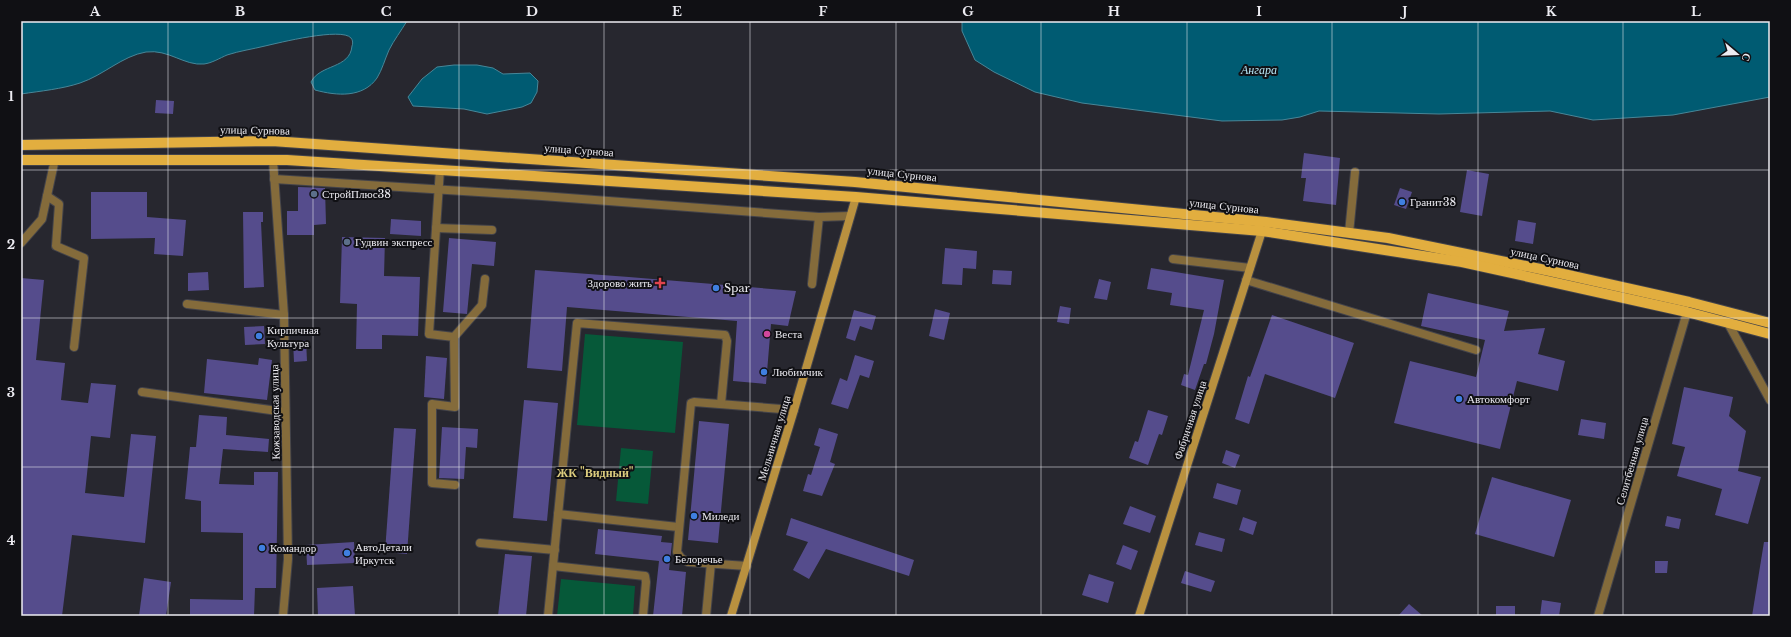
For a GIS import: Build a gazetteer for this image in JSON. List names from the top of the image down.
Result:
{
  "streets": {
    "main road": ["улица Сурнова"],
    "street": [
      "Кожзаводская улица",
      "Фабричная улица",
      "Мельничная улица",
      "Селитбенная улица"
    ]
  },
  "crossings": [
    ["улица Сурнова", "Кожзаводская улица"],
    ["улица Сурнова", "Фабричная улица"],
    ["улица Сурнова", "Мельничная улица"],
    ["улица Сурнова", "Селитбенная улица"]
  ],
  "districts": ["ЖК \"Видный\""],
  "water": ["Ангара"],
  "places": {
    "other": [
      "СтройПлюс38",
      "Гранит38",
      "Гудвин экспресс",
      "Spar",
      "Веста",
      "Кирпичная Культура",
      "Любимчик",
      "Автокомфорт",
      "Миледи",
      "Командор",
      "АвтоДетали Иркутск",
      "Белоречье"
    ],
    "health": ["Здорово жить"]
  },
  "north": "right",
  "grid": {
    "columns": [
      "A",
      "B",
      "C",
      "D",
      "E",
      "F",
      "G",
      "H",
      "I",
      "J",
      "K",
      "L"
    ],
    "rows": [
      "1",
      "2",
      "3",
      "4"
    ]
  }
}
